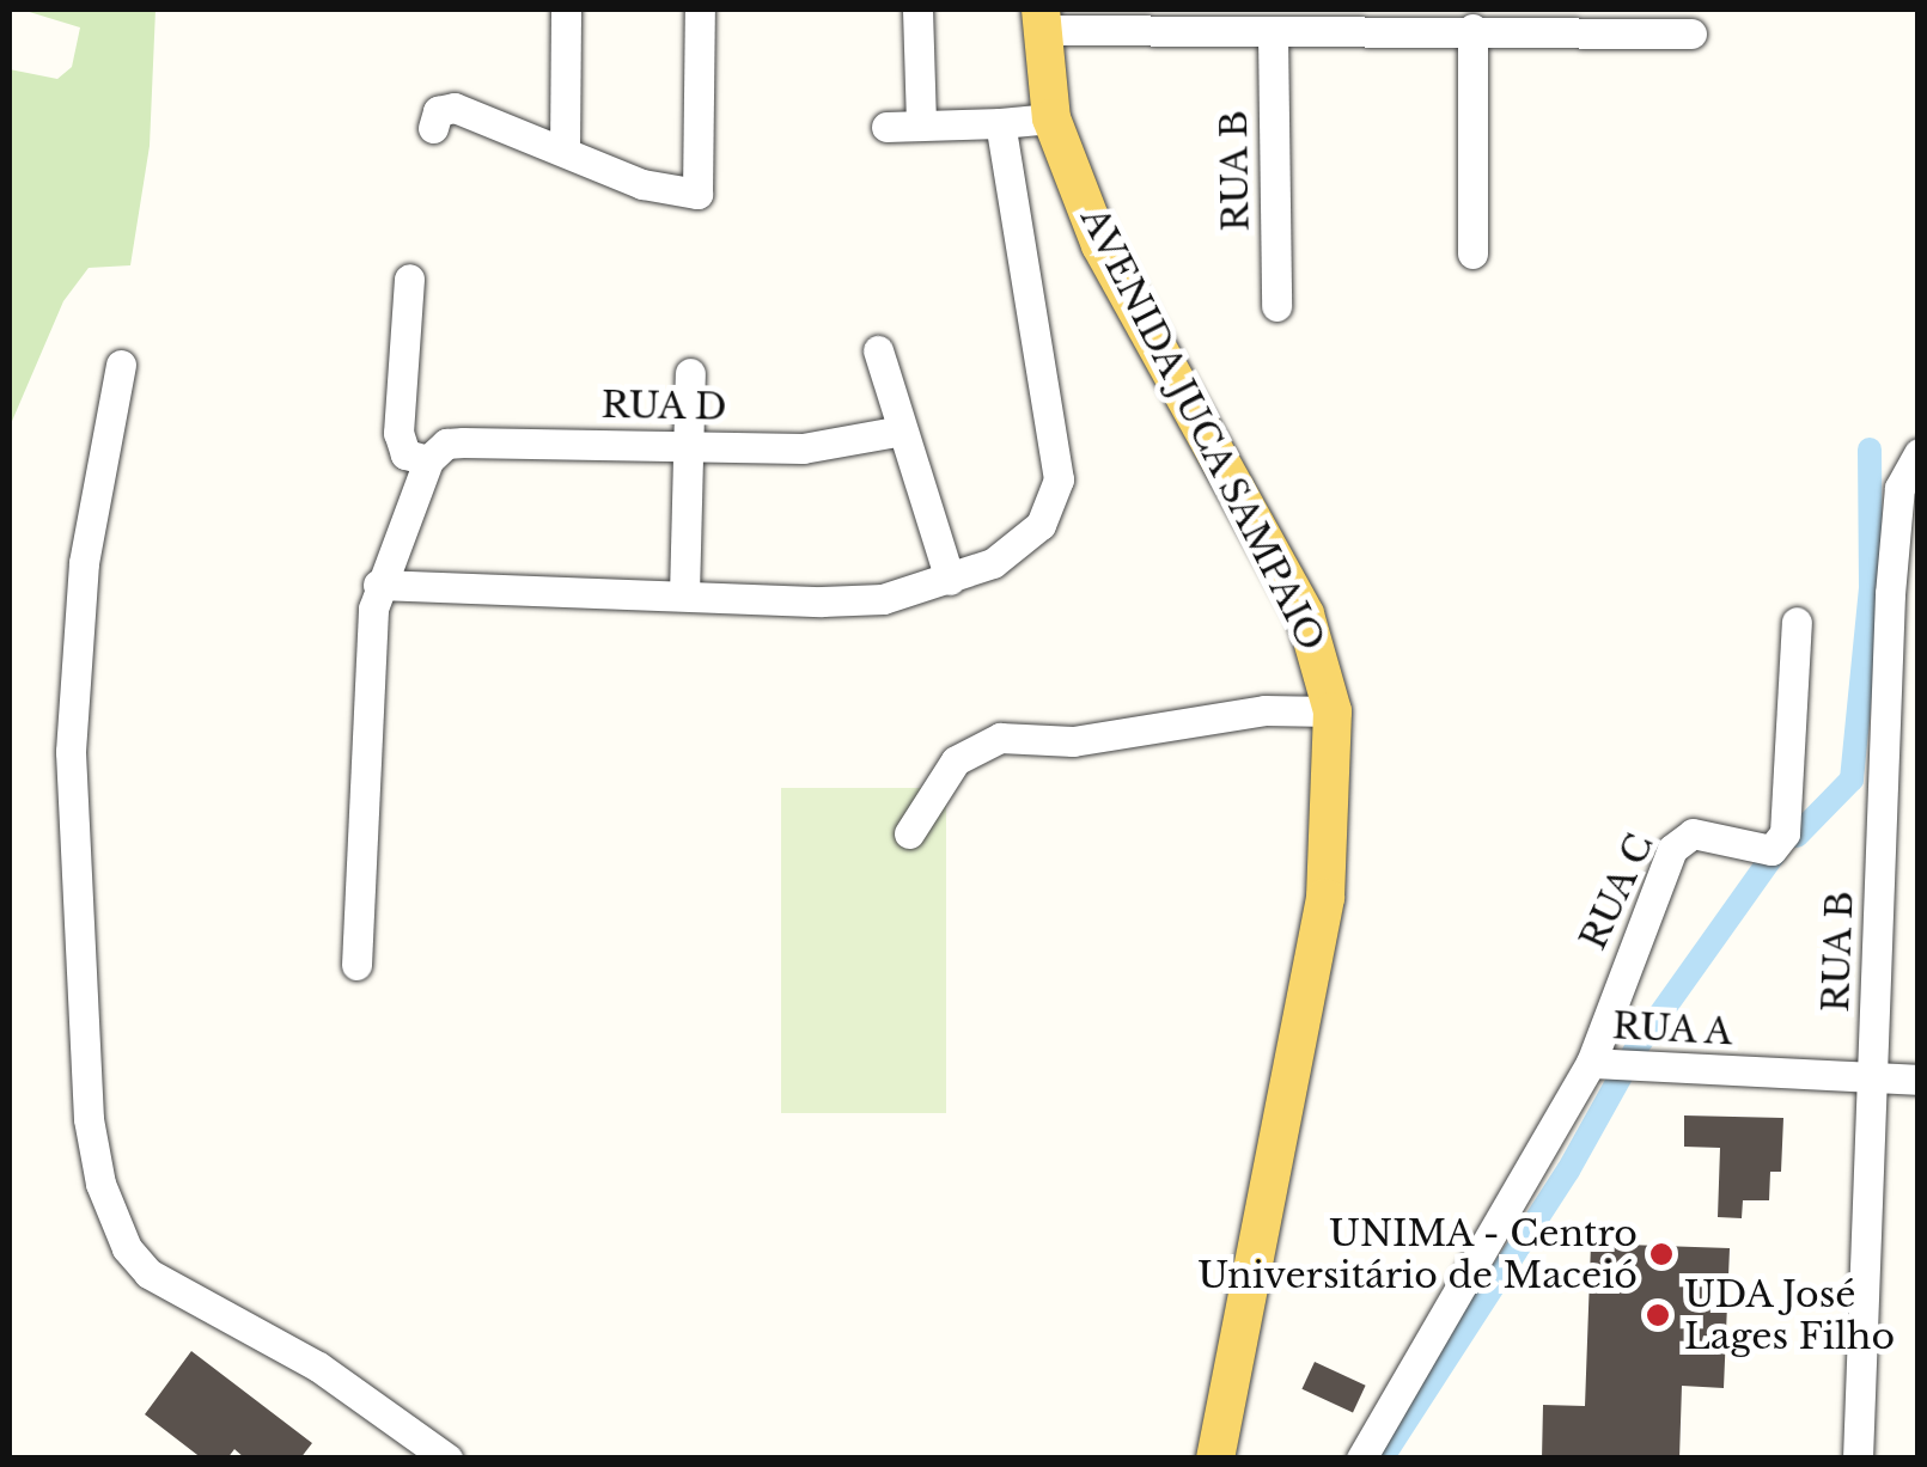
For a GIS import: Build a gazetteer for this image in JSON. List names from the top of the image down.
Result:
{
  "streets": {
    "main road": ["AVENIDA JUCA SAMPAIO"],
    "street": [
      "RUA B",
      "RUA D",
      "RUA C",
      "RUA A"
    ]
  },
  "crossings": [
    ["RUA B", "RUA A"],
    ["RUA C", "RUA A"]
  ],
  "places": ["UNIMA - Centro Universitário de Maceió", "UDA José Lages Filho"]
}
